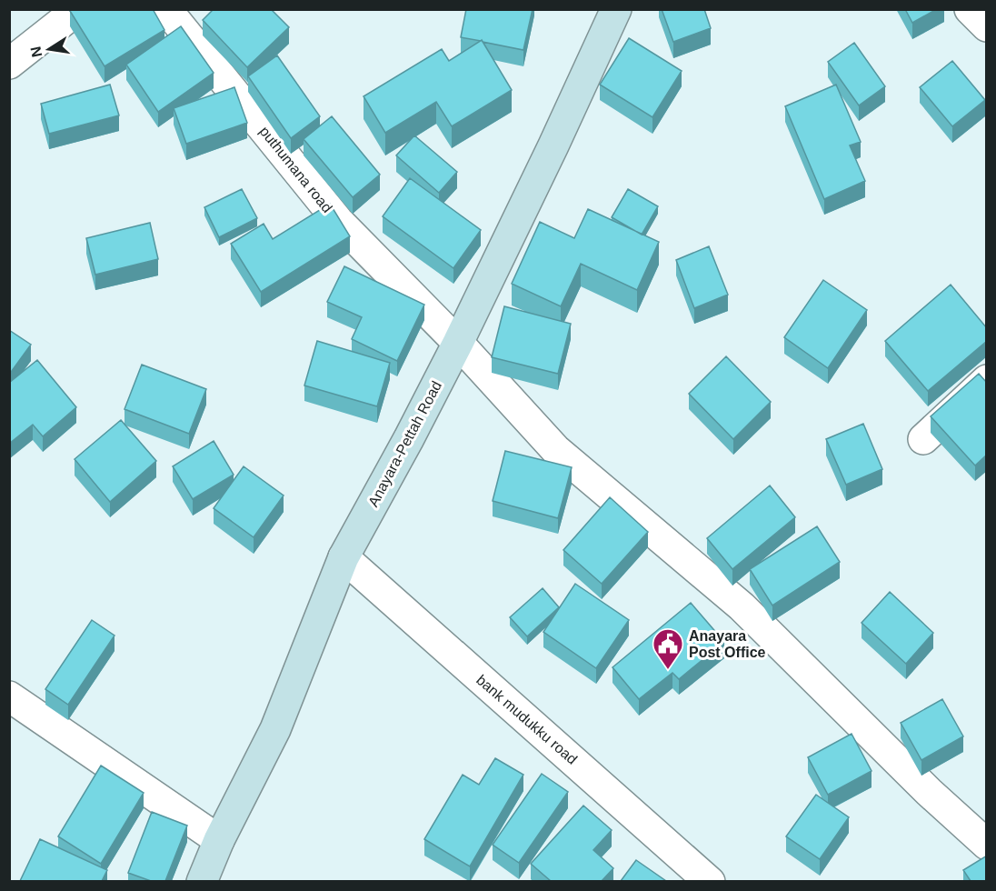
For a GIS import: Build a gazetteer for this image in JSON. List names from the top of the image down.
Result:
{
  "streets": {
    "main road": ["Anayara-Pettah Road"],
    "street": ["puthumana road", "bank mudukku road"]
  },
  "crossings": [
    ["puthumana road", "Anayara-Pettah Road"],
    ["Anayara-Pettah Road", "bank mudukku road"]
  ],
  "places": {
    "public building": ["Anayara Post Office"]
  },
  "north": "left"
}
